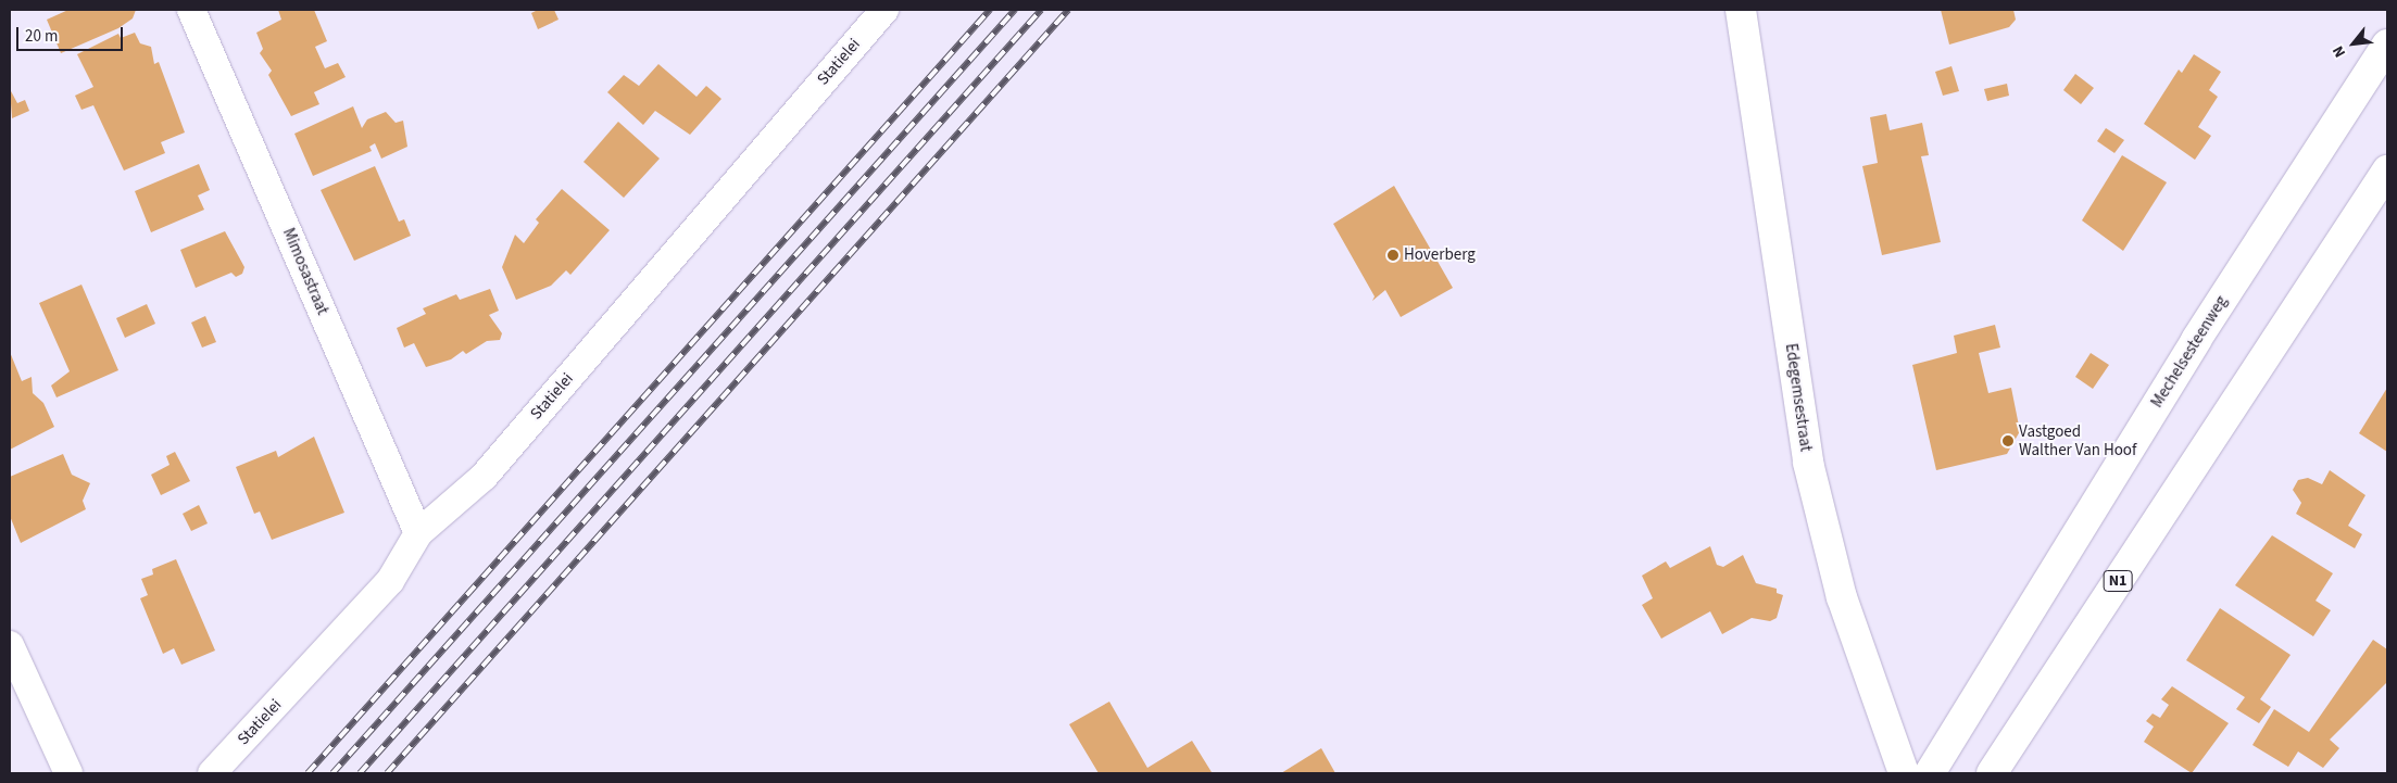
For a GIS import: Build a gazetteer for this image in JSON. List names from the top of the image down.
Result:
{
  "streets": {
    "main road": ["Mechelsesteenweg", "Edegemsestraat", "N1"],
    "street": ["Statielei", "Mimosastraat"]
  },
  "crossings": [
    ["Statielei", "Mimosastraat"]
  ],
  "places": ["Hoverberg", "Vastgoed Walther Van Hoof"],
  "scale_bar": "20 m",
  "north": "bottom left"
}
